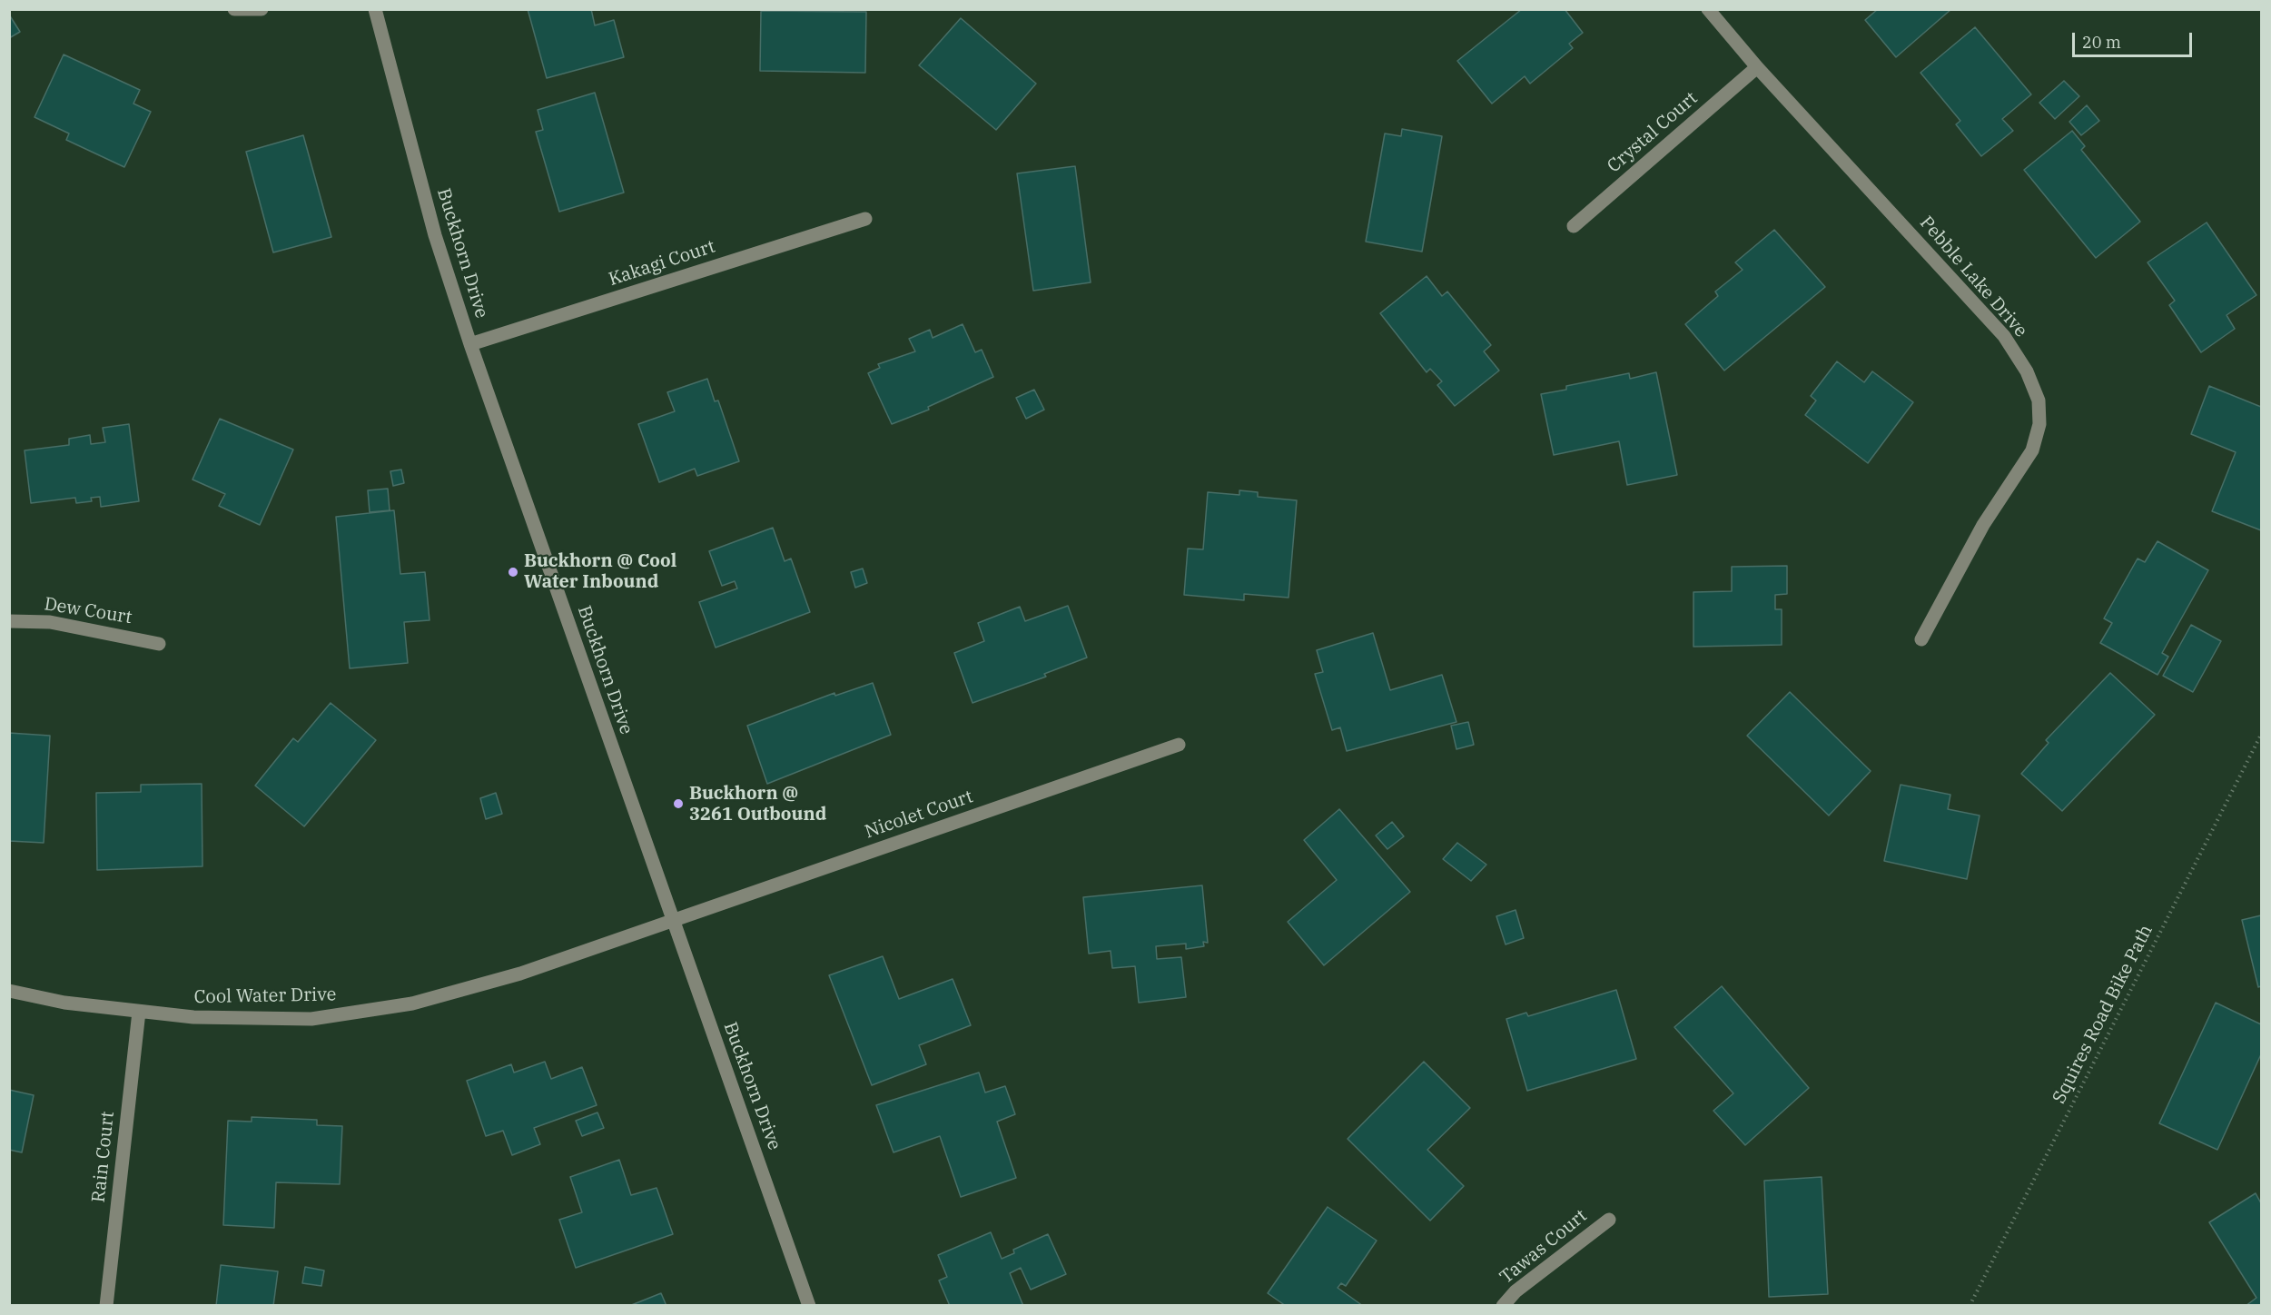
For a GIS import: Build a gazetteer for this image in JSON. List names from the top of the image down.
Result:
{
  "streets": {
    "street": [
      "Crystal Court",
      "Buckhorn Drive",
      "Kakagi Court",
      "Pebble Lake Drive",
      "Dew Court",
      "Nicolet Court",
      "Cool Water Drive",
      "Rain Court",
      "Tawas Court"
    ],
    "path": ["Squires Road Bike Path"]
  },
  "crossings": [
    ["Crystal Court", "Pebble Lake Drive"],
    ["Buckhorn Drive", "Kakagi Court"],
    ["Buckhorn Drive", "Nicolet Court"],
    ["Buckhorn Drive", "Cool Water Drive"],
    ["Nicolet Court", "Cool Water Drive"],
    ["Cool Water Drive", "Rain Court"]
  ],
  "places": ["Buckhorn @ Cool Water Inbound", "Buckhorn @ 3261 Outbound"],
  "scale_bar": "20 m"
}
